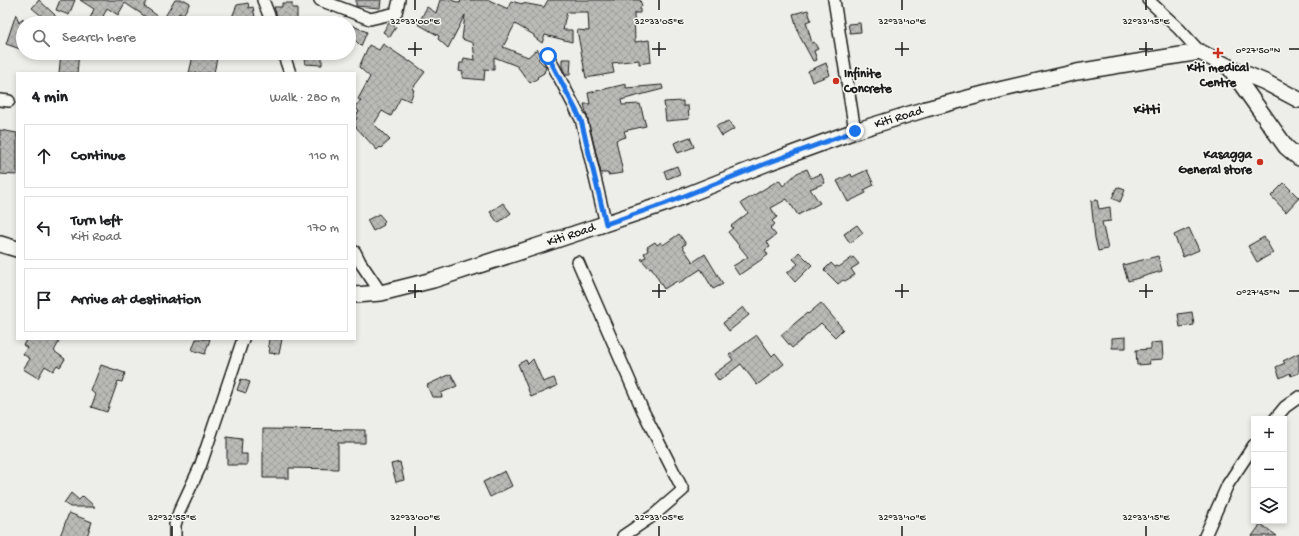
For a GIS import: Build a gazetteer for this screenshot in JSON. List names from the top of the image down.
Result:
{
  "streets": {
    "street": ["Kiti Road"]
  },
  "districts": ["Kitti"],
  "places": {
    "health": ["Kiti medical Centre"],
    "other": ["Infinite Concrete", "Kasagga General store"]
  },
  "page": {
    "search": "Search here",
    "heading": ["4 min", "Walk · 280 m"],
    "list": [
      ["Continue", "110 m"],
      ["Turn left", "Kiti Road", "170 m"],
      "Arrive at destination"
    ],
    "map_buttons": ["+", "−"]
  },
  "coordinates": [
    "32°33'00\"E",
    "32°33'05\"E",
    "32°33'10\"E",
    "32°33'15\"E",
    "0°27'50\"N",
    "0°27'45\"N",
    "32°32'55\"E"
  ]
}
